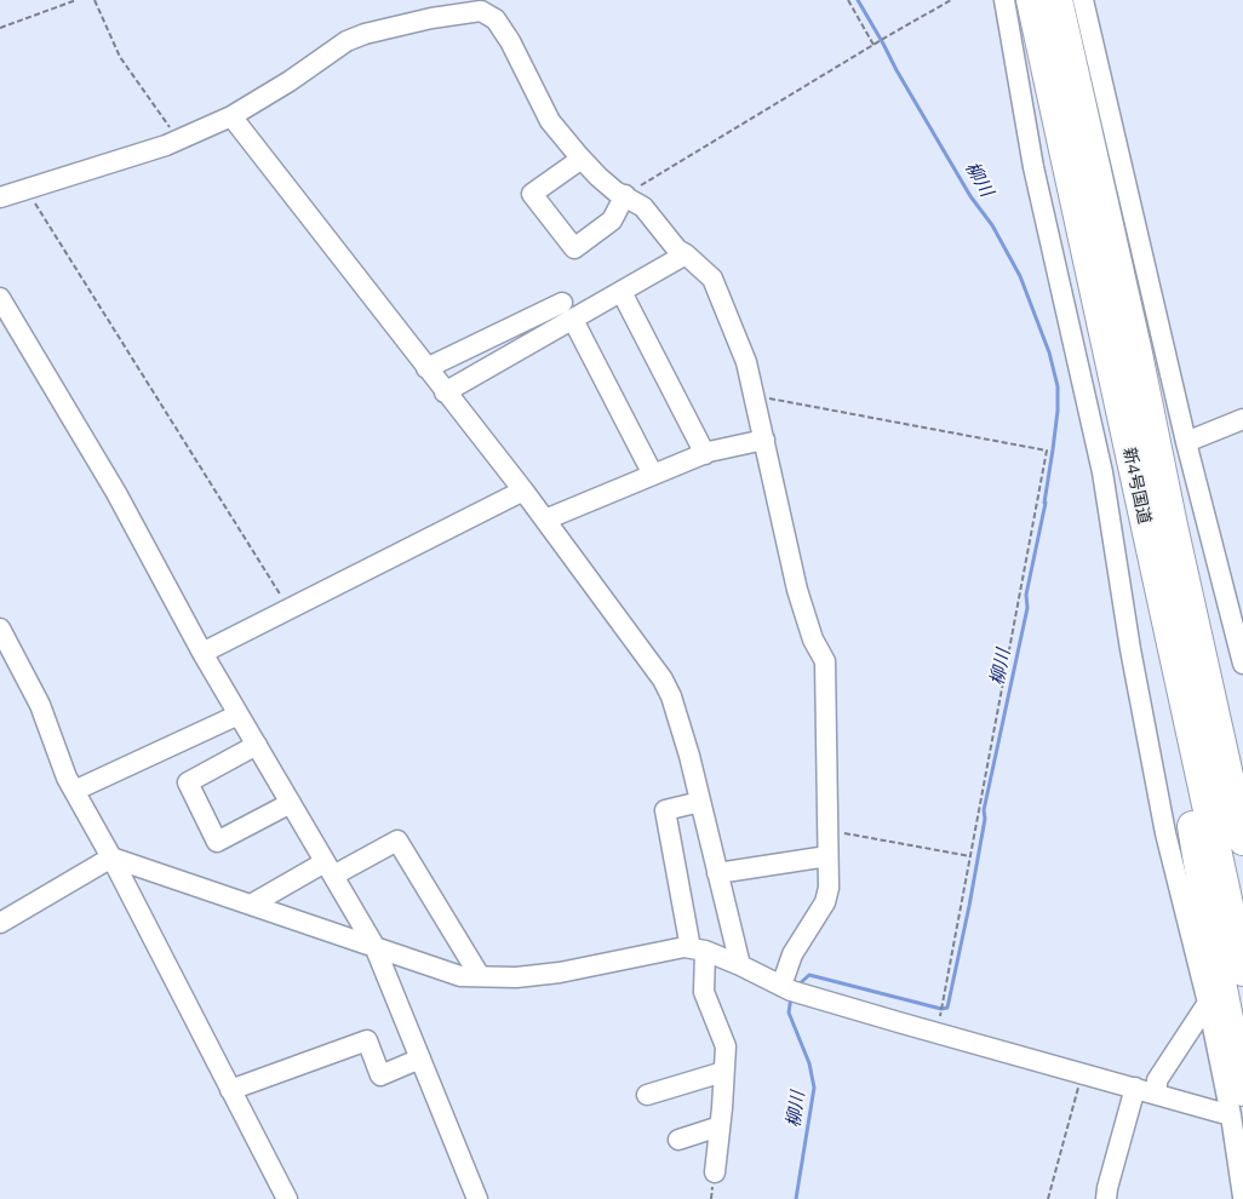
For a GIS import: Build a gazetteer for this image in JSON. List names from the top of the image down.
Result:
{
  "streets": {
    "highway": ["新4号国道"]
  },
  "water": ["柳川"]
}
